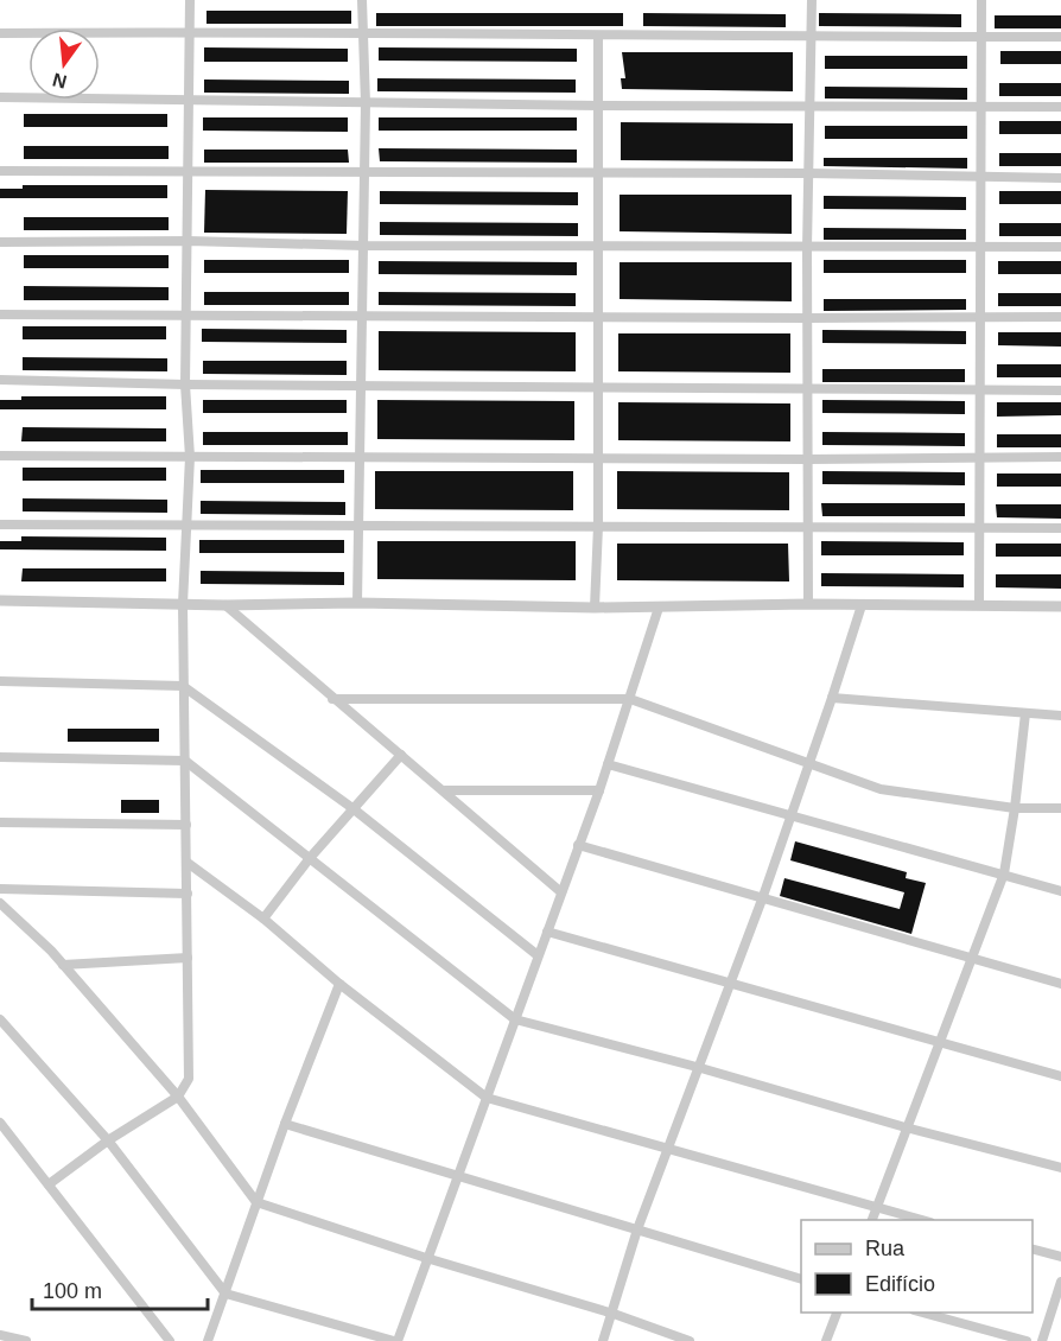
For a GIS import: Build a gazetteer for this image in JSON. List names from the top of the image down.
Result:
{
  "legend": ["Rua", "Edifício"],
  "scale_bar": "100 m",
  "north": "bottom"
}
